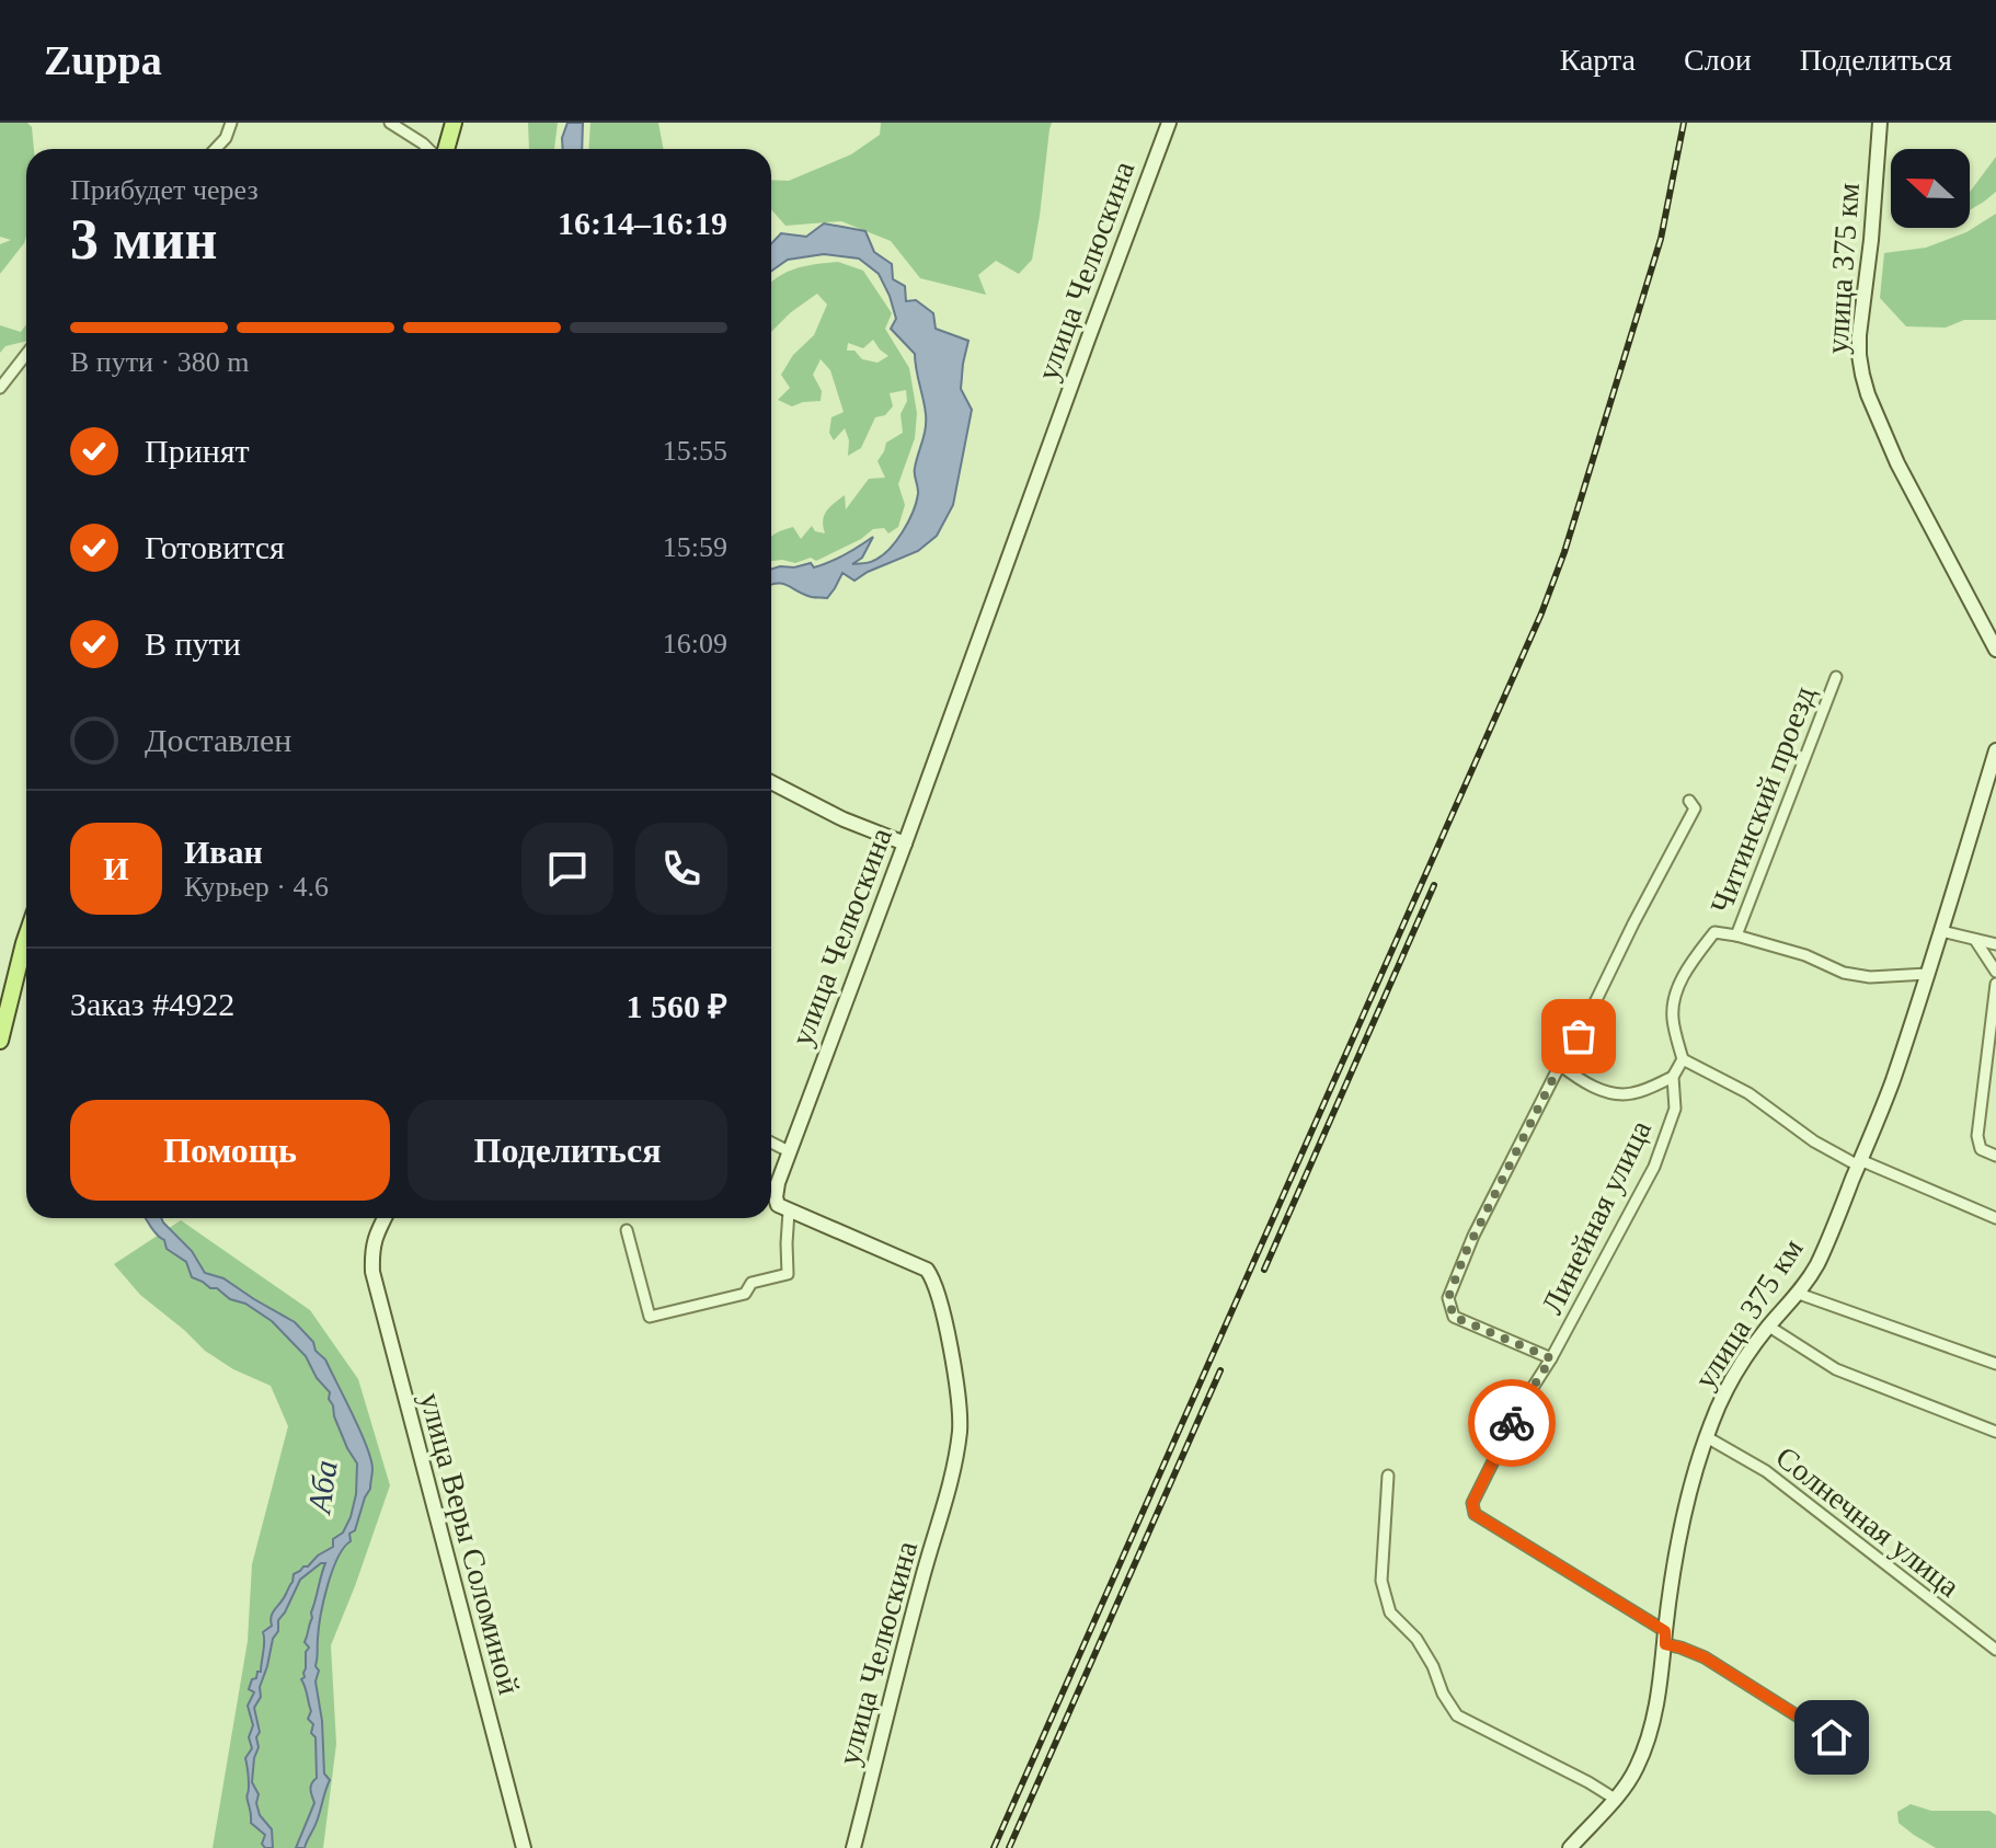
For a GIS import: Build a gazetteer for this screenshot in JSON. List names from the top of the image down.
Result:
{
  "streets": {
    "street": [
      "улица 375 км",
      "улица Челюскина",
      "Читинский проезд",
      "Линейная улица",
      "Солнечная улица",
      "улица Веры Соломиной"
    ]
  },
  "crossings": [
    ["улица 375 км", "Линейная улица"],
    ["улица 375 км", "Солнечная улица"],
    ["Читинский проезд", "Линейная улица"]
  ],
  "water": ["Аба"],
  "north": "left",
  "page": {
    "header": "Zuppa",
    "nav": ["Карта", "Слои", "Поделиться"],
    "heading": ["3 мин", "Прибудет через", "16:14–16:19"],
    "panel": [
      "Иван",
      "Курьер · 4.6",
      "Заказ #4922",
      "1 560 ₽"
    ],
    "bar": "В пути · 380 m",
    "list": [
      ["Принят", "15:55"],
      ["Готовится", "15:59"],
      ["В пути", "16:09"],
      "Доставлен"
    ],
    "round": "И",
    "buttons": ["Помощь", "Поделиться"]
  }
}
